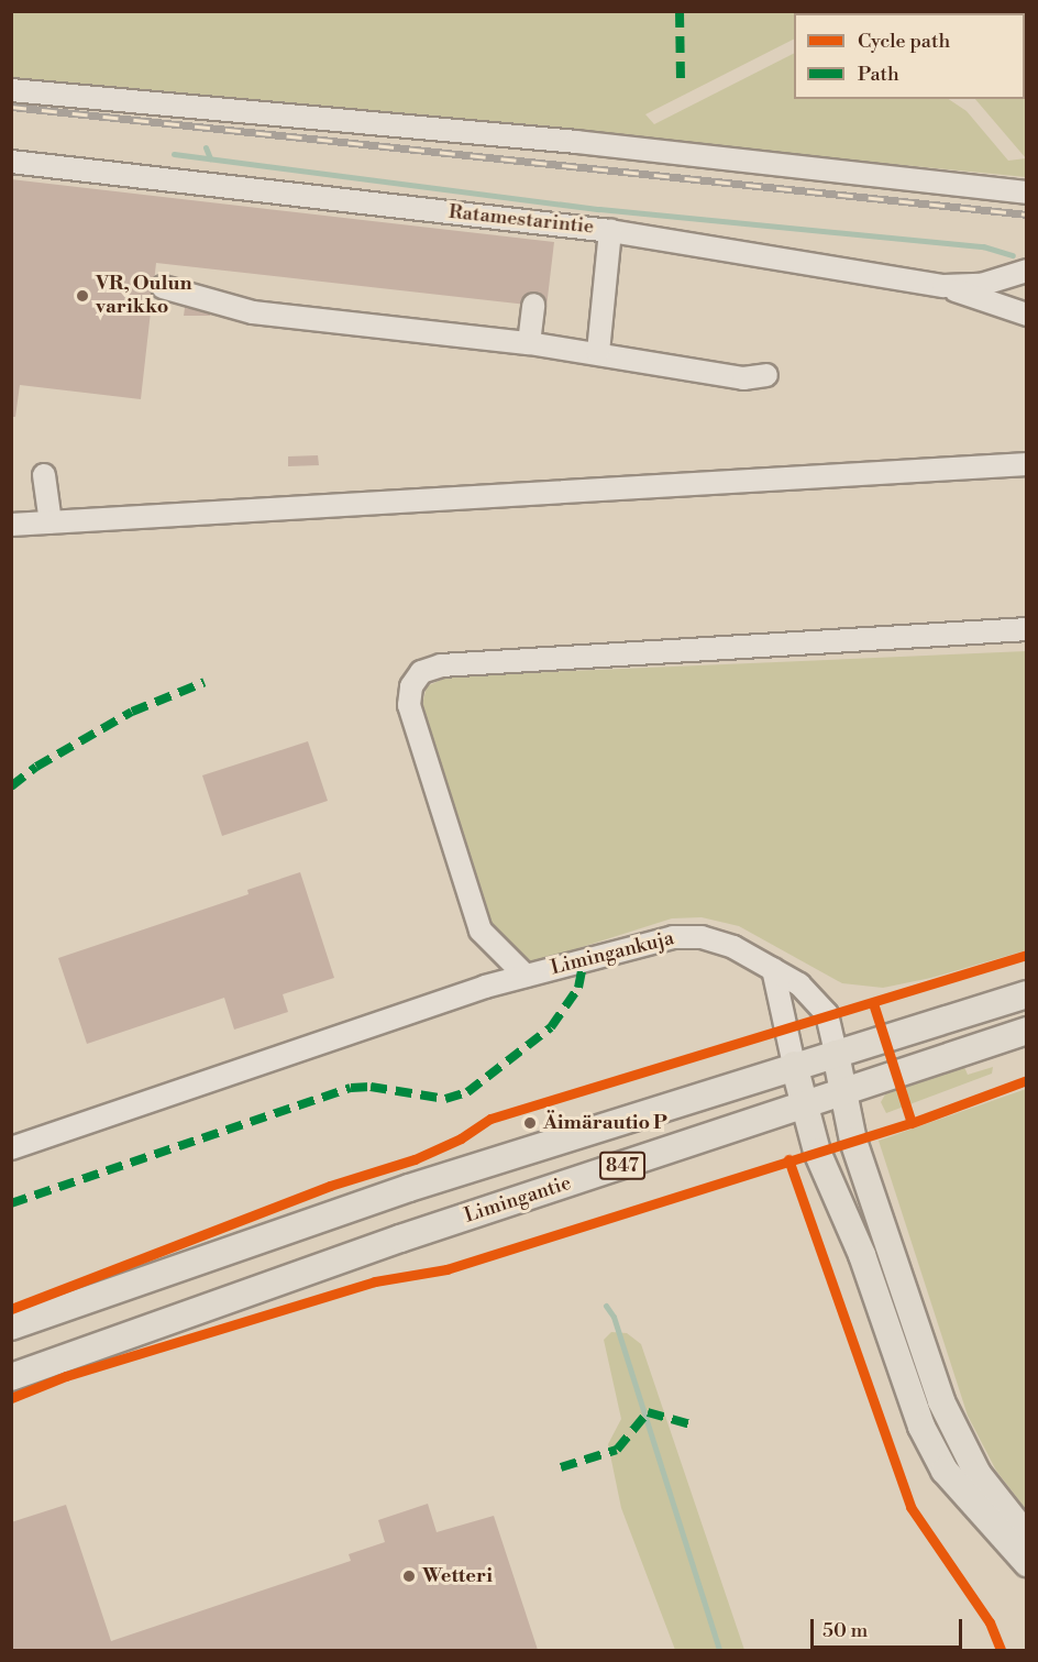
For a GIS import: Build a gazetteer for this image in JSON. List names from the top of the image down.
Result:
{
  "streets": {
    "main road": ["847", "Limingantie"],
    "street": ["Ratamestarintie", "Limingankuja"]
  },
  "crossings": [
    ["Limingankuja", "847"]
  ],
  "places": ["VR, Oulun varikko", "Äimärautio P", "Wetteri"],
  "legend": ["Cycle path", "Path"],
  "scale_bar": "50 m"
}
